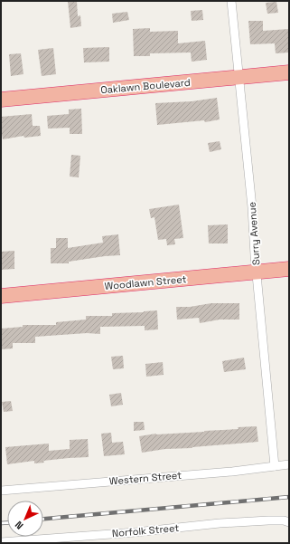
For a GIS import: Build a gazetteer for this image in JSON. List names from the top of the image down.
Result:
{
  "streets": {
    "highway": ["Oaklawn Boulevard", "Woodlawn Street"],
    "street": ["Surry Avenue", "Western Street", "Norfolk Street"]
  },
  "crossings": [
    ["Oaklawn Boulevard", "Surry Avenue"],
    ["Surry Avenue", "Woodlawn Street"],
    ["Surry Avenue", "Western Street"]
  ],
  "north": "bottom left"
}
